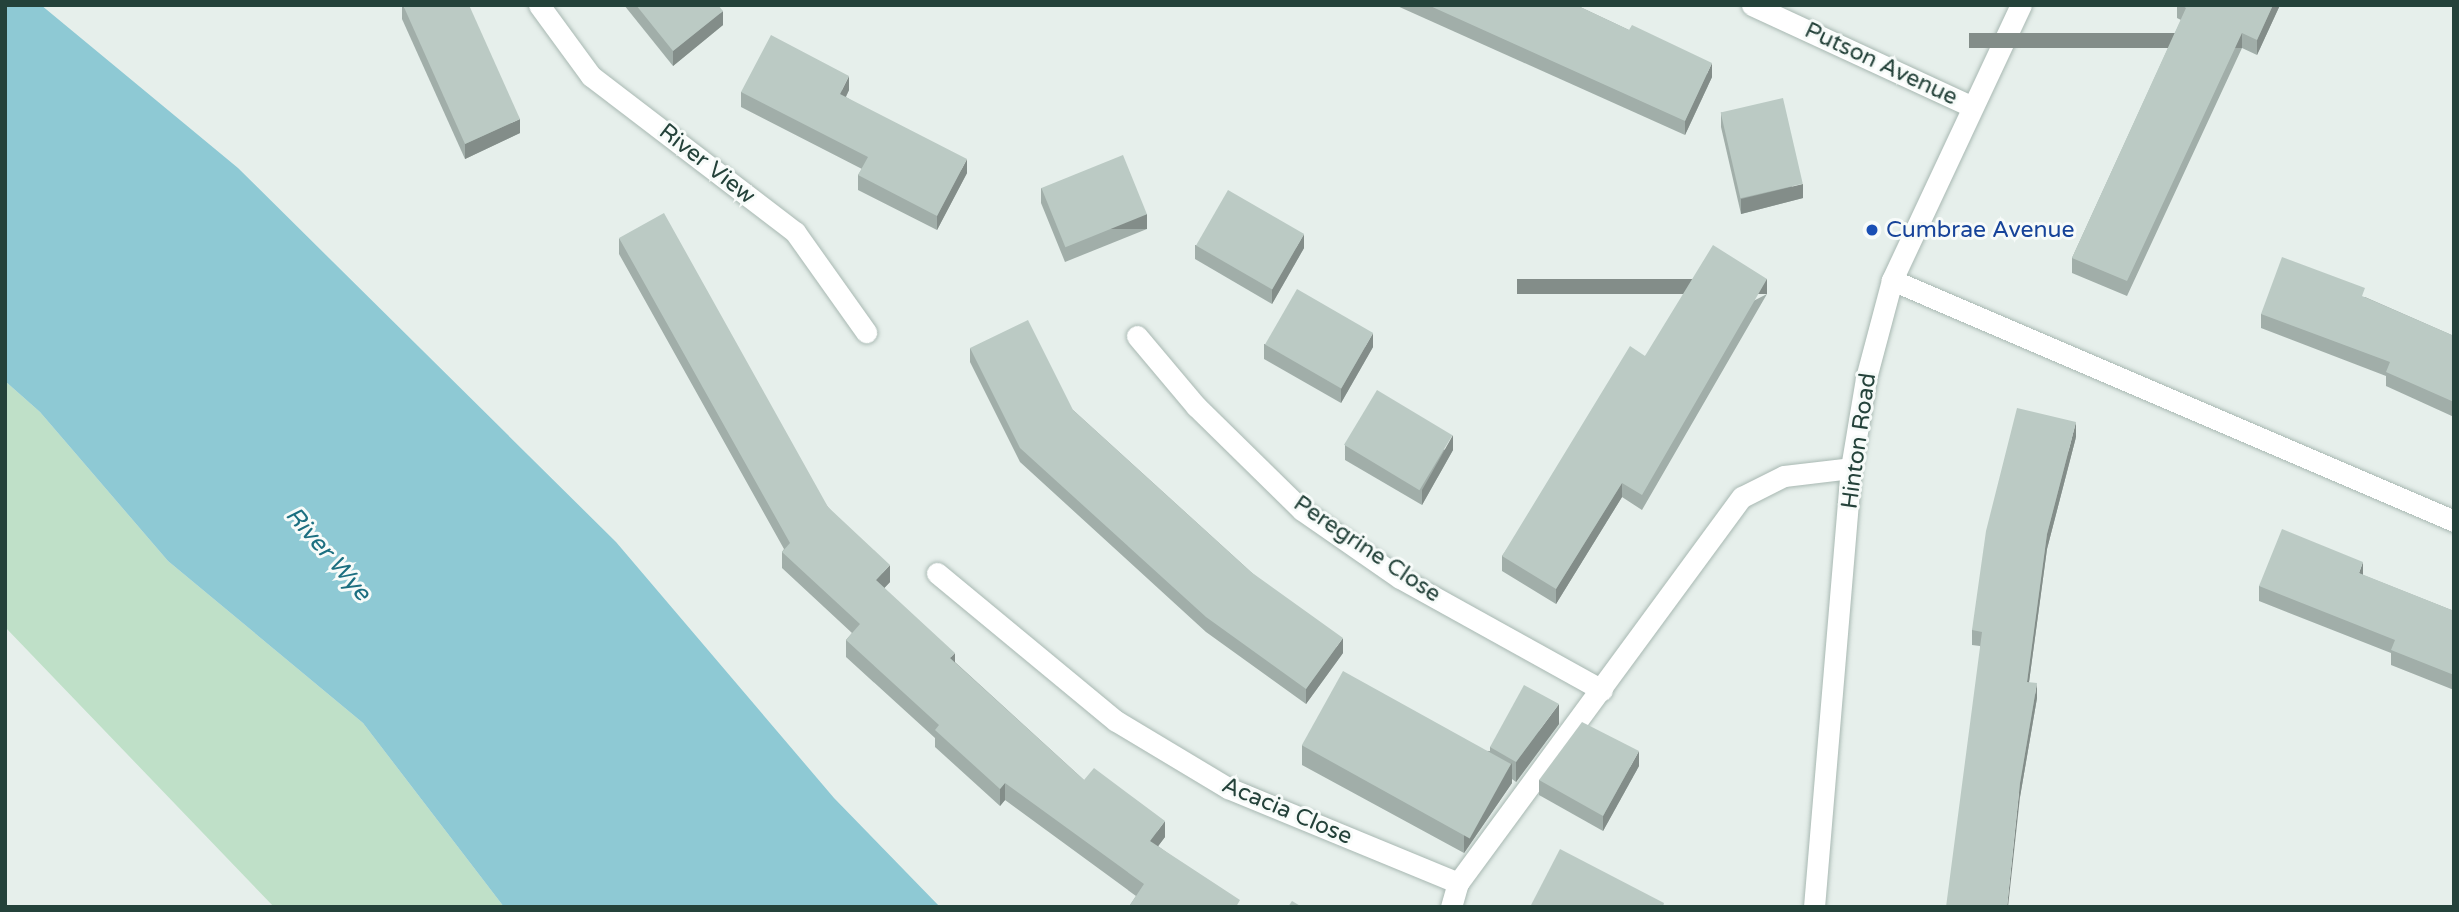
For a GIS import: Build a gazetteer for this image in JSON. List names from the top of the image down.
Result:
{
  "streets": {
    "street": [
      "Putson Avenue",
      "River View",
      "Hinton Road",
      "Peregrine Close",
      "Acacia Close"
    ]
  },
  "crossings": [
    ["Putson Avenue", "Hinton Road"]
  ],
  "water": ["River Wye"],
  "places": ["Cumbrae Avenue"]
}
